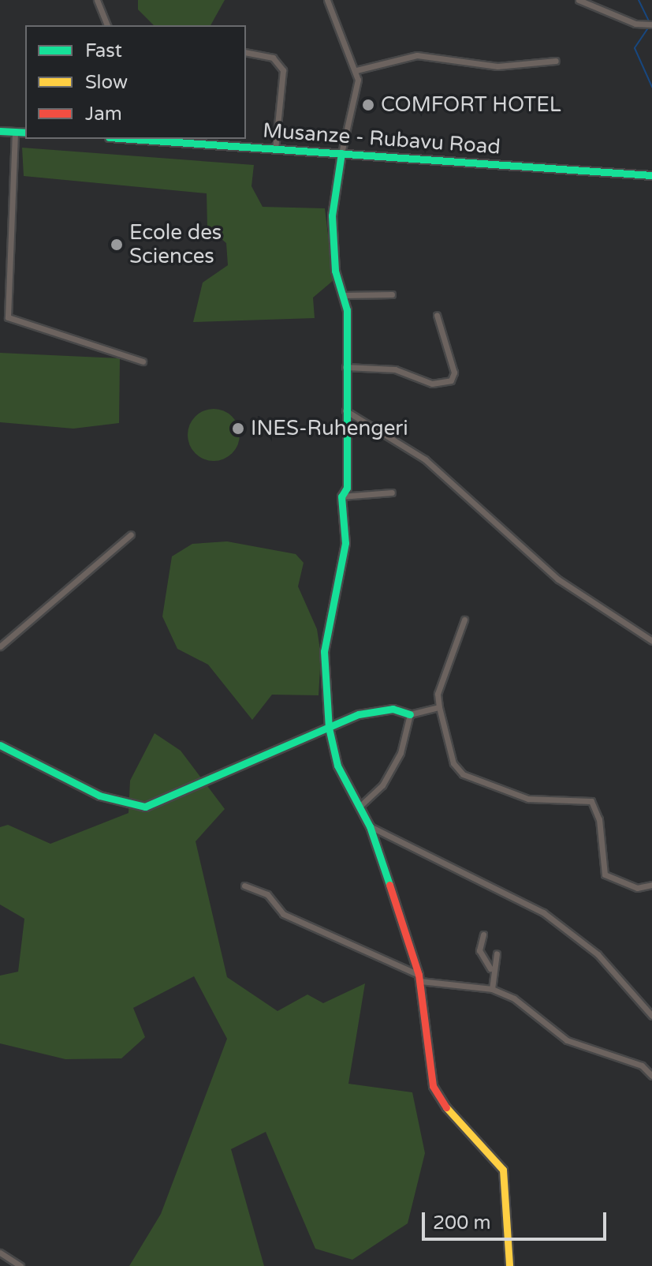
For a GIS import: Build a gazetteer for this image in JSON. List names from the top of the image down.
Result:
{
  "streets": {
    "main road": ["Musanze - Rubavu Road"]
  },
  "places": ["COMFORT HOTEL", "Ecole des Sciences", "INES-Ruhengeri"],
  "legend": ["Fast", "Slow", "Jam"],
  "scale_bar": "200 m"
}
